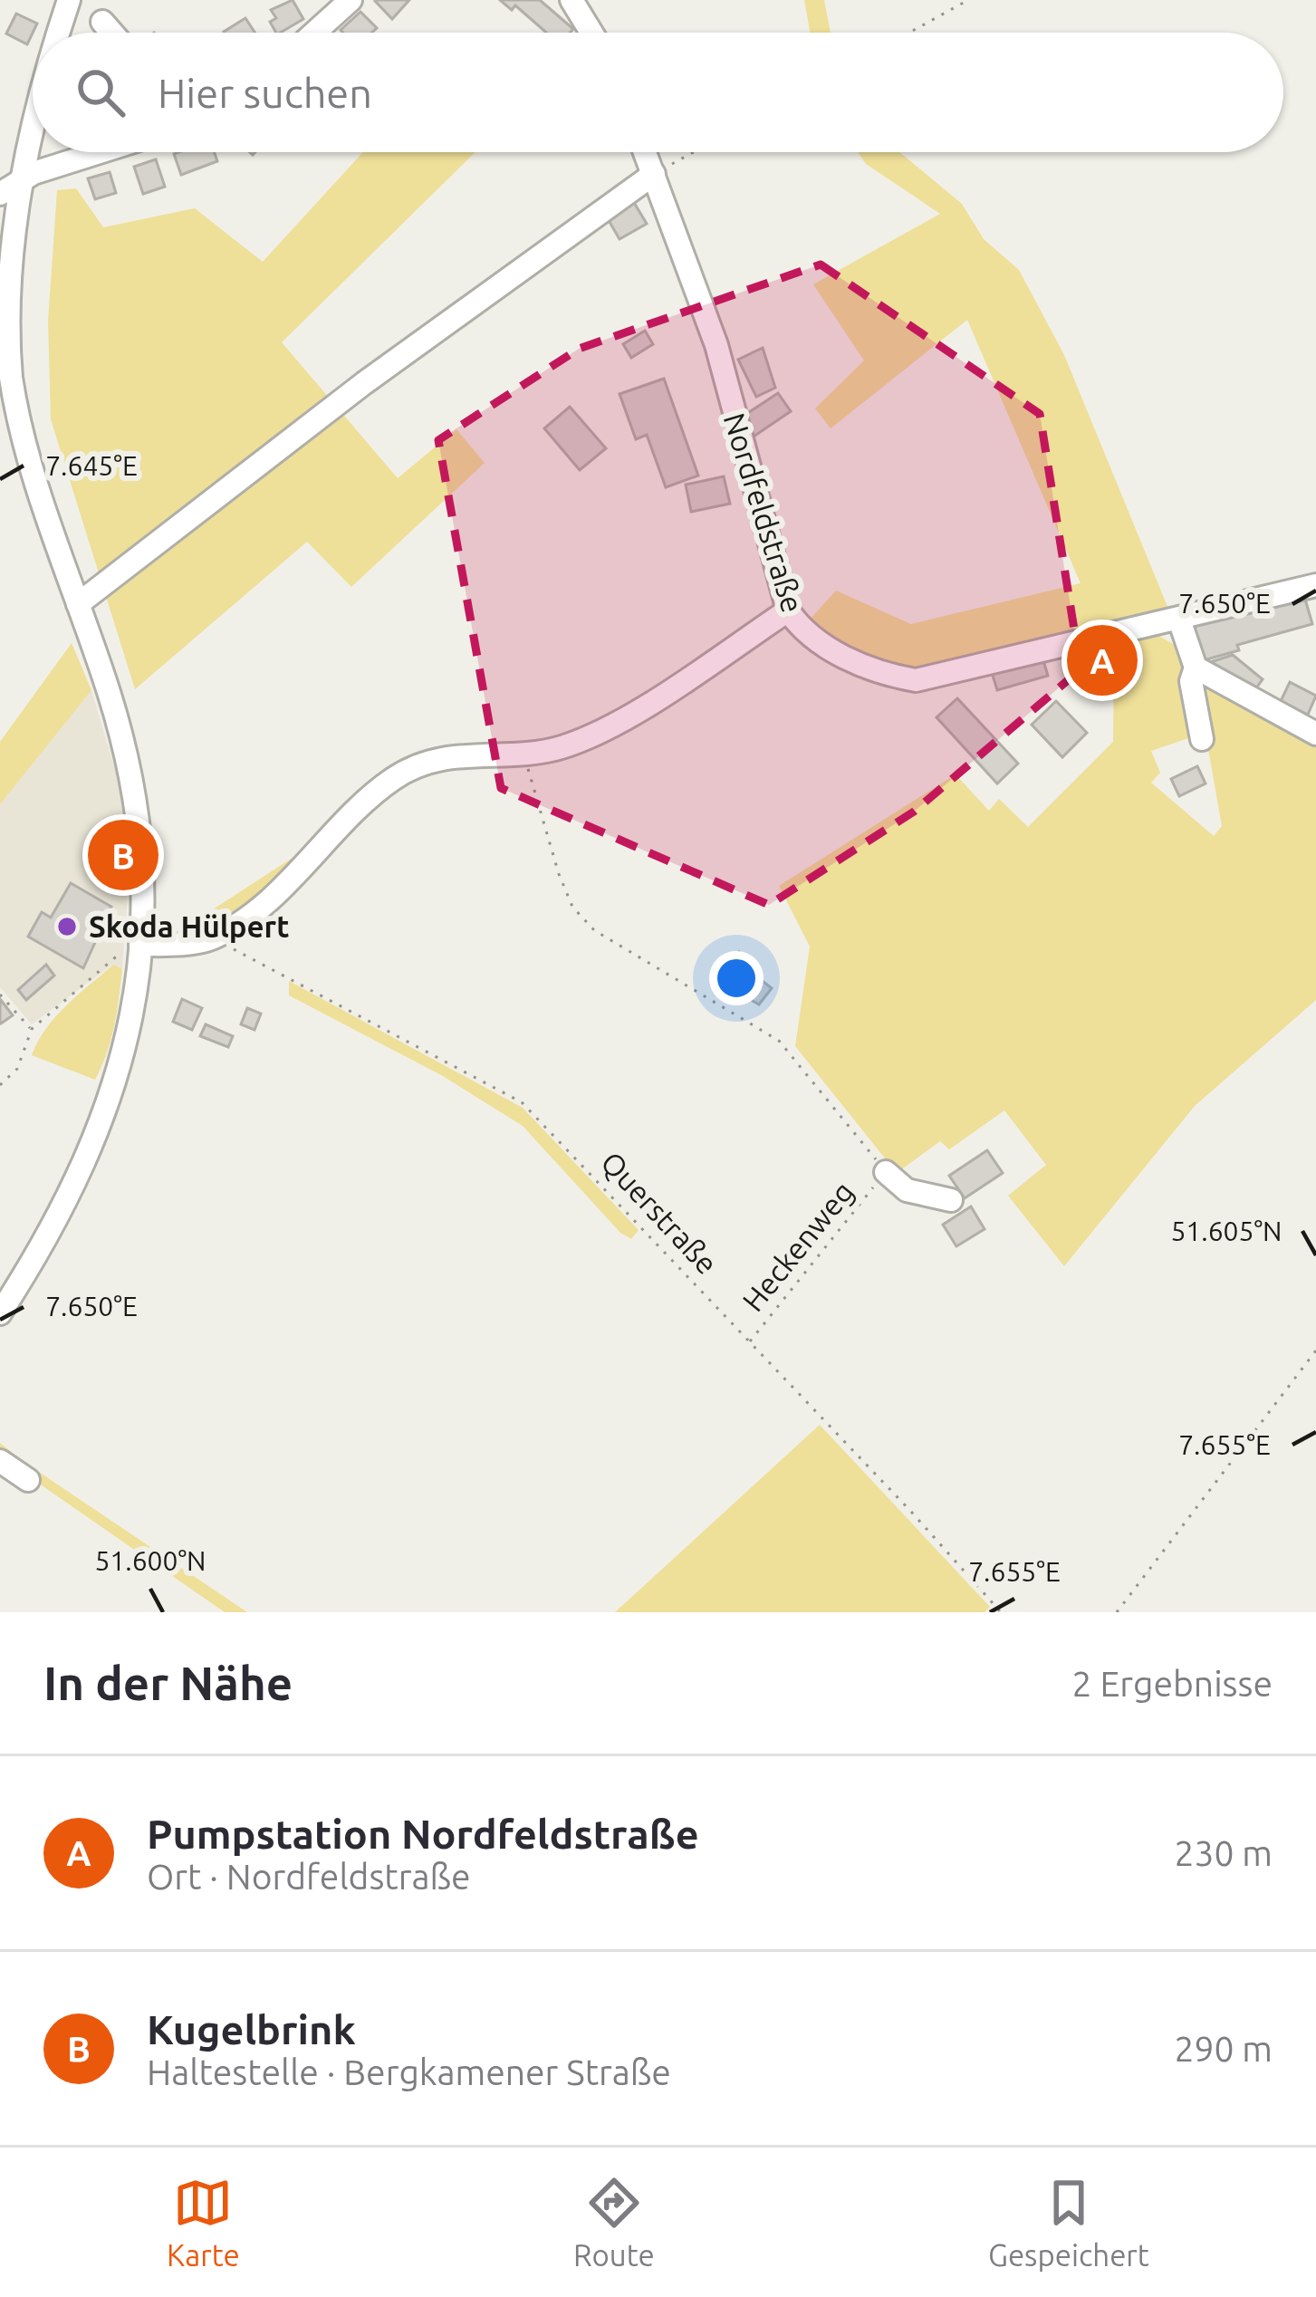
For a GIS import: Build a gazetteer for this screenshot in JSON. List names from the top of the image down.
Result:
{
  "streets": {
    "street": ["Nordfeldstraße"],
    "path": ["Querstraße", "Heckenweg"]
  },
  "crossings": [
    ["Querstraße", "Heckenweg"]
  ],
  "places": ["Skoda Hülpert"],
  "page": {
    "search": "Hier suchen",
    "pins": ["A", "B"],
    "heading": ["In der Nähe", "2 Ergebnisse"],
    "list": [
      {
        "mark": "A",
        "name": "Pumpstation Nordfeldstraße",
        "note": "Ort · Nordfeldstraße",
        "value": "230 m"
      },
      {
        "mark": "B",
        "name": "Kugelbrink",
        "note": "Haltestelle · Bergkamener Straße",
        "value": "290 m"
      }
    ],
    "nav": ["Karte", "Route", "Gespeichert"]
  },
  "coordinates": [
    "7.645°E",
    "7.650°E",
    "51.605°N",
    "7.655°E",
    "51.600°N"
  ]
}
